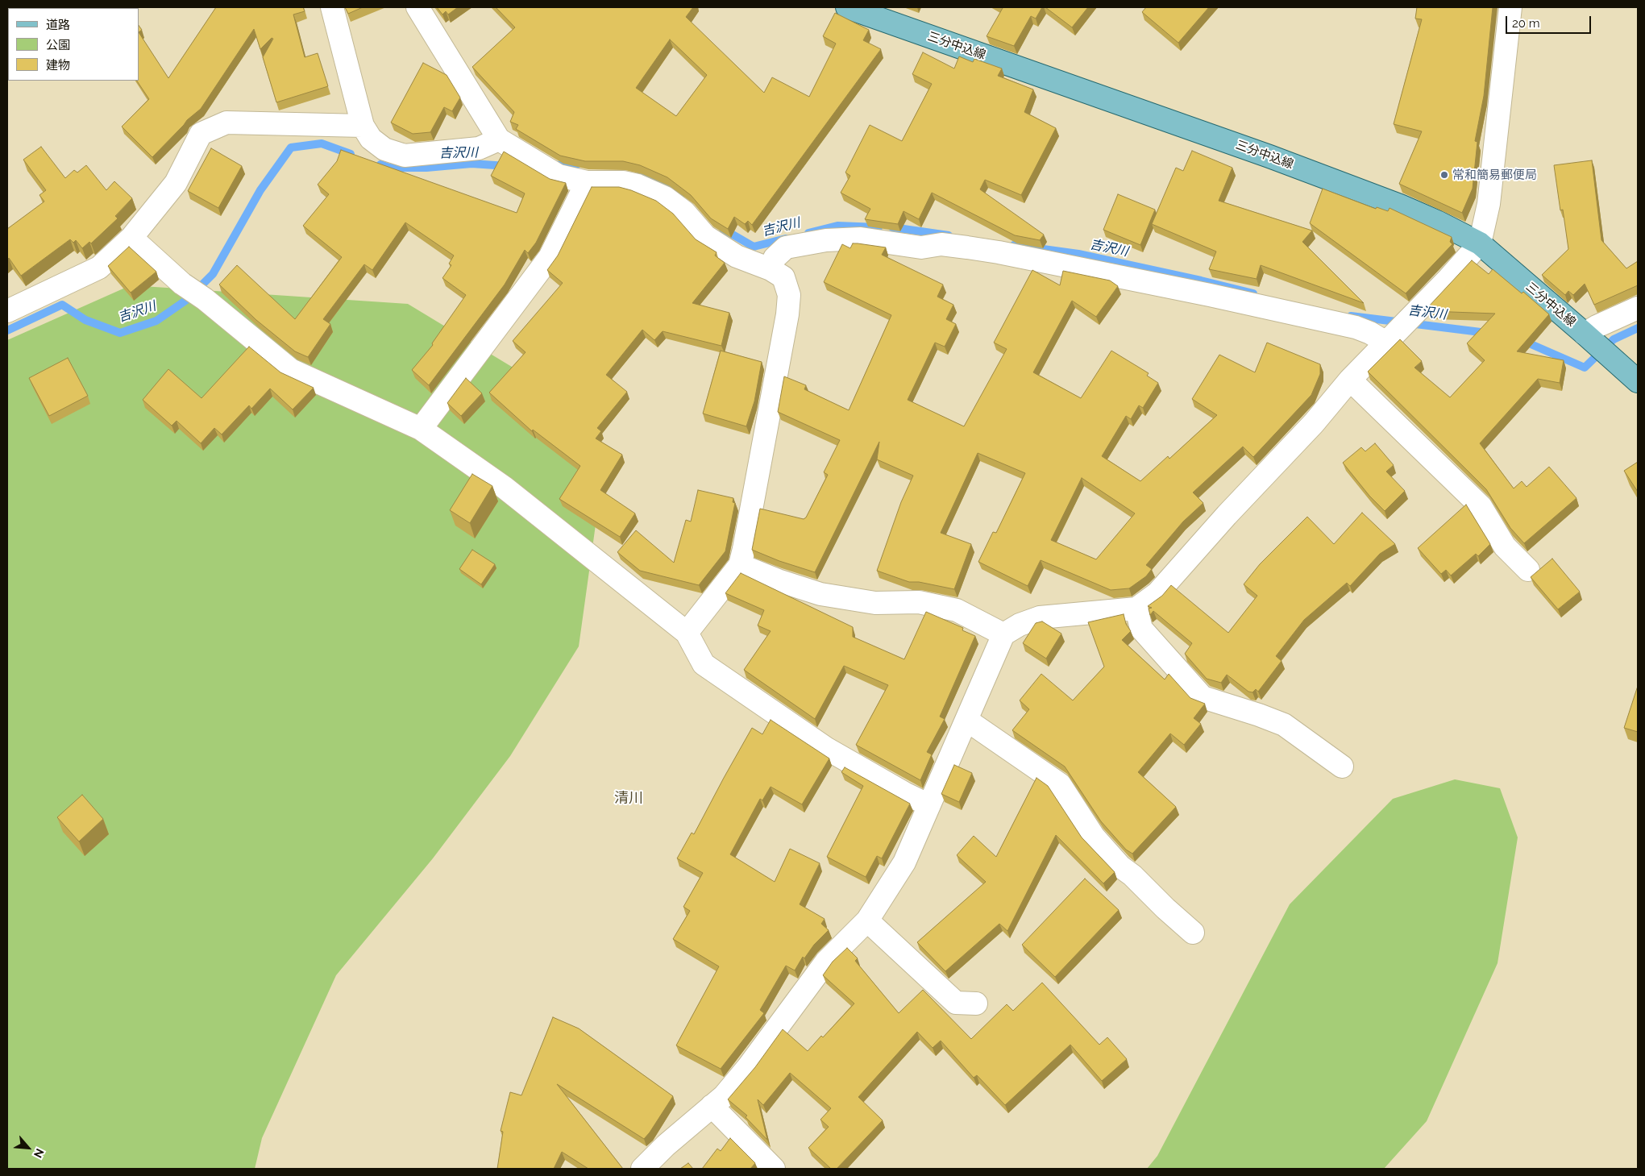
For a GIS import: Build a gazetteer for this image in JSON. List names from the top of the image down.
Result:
{
  "streets": {
    "main road": ["三分中込線"]
  },
  "districts": ["清川"],
  "water": ["吉沢川"],
  "places": ["常和簡易郵便局"],
  "legend": ["道路", "公園", "建物"],
  "scale_bar": "20 m",
  "north": "bottom right"
}
